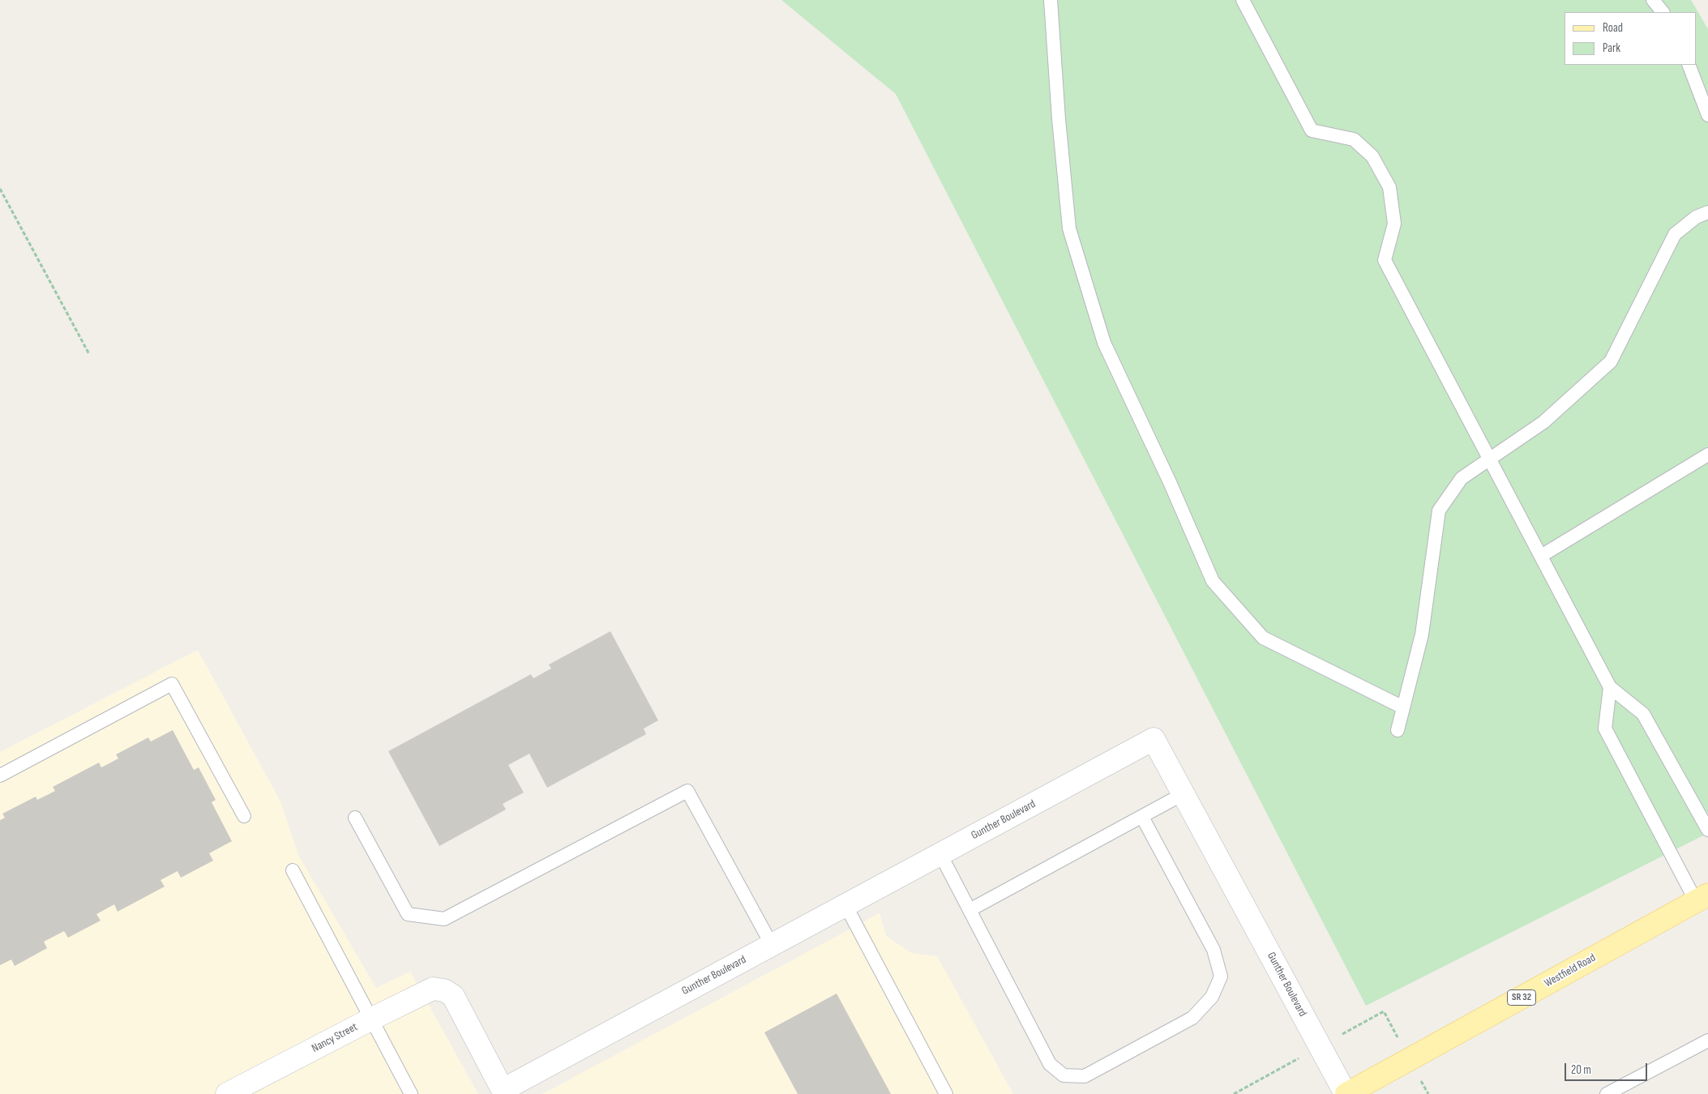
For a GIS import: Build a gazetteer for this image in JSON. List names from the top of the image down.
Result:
{
  "streets": {
    "main road": ["Westfield Road", "SR 32"],
    "street": ["Gunther Boulevard", "Nancy Street"]
  },
  "crossings": [
    ["Gunther Boulevard", "Westfield Road"],
    ["Gunther Boulevard", "Nancy Street"]
  ],
  "legend": ["Road", "Park"],
  "scale_bar": "20 m"
}
